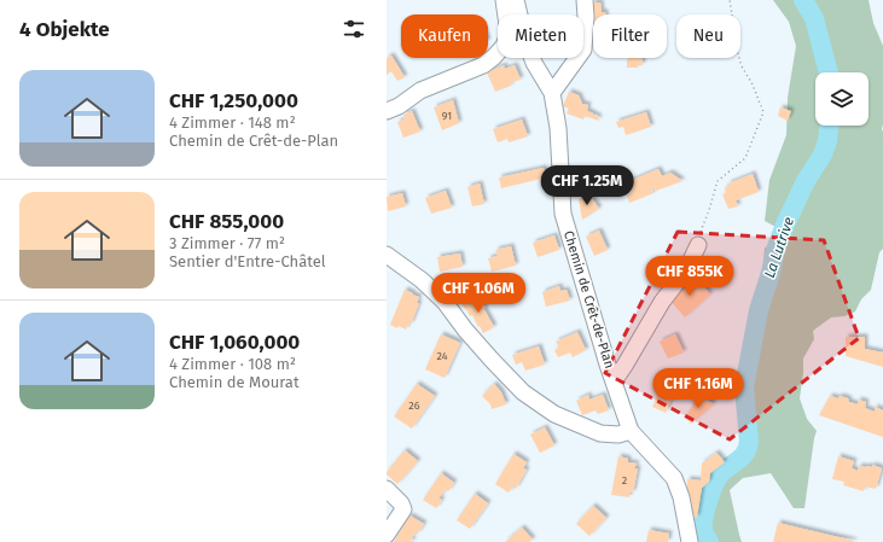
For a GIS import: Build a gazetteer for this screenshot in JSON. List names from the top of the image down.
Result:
{
  "streets": {
    "street": ["Chemin de Crêt-de-Plan"]
  },
  "water": ["La Lutrive"],
  "house_numbers": [
    "91",
    "24",
    "26",
    "2"
  ],
  "page": {
    "heading": "4 Objekte",
    "chip": [
      "Kaufen",
      "Mieten",
      "Filter",
      "Neu"
    ],
    "list": [
      {
        "name": "CHF 1,250,000",
        "note": "4 Zimmer · 148 m² · Chemin de Crêt-de-Plan"
      },
      {
        "name": "CHF 855,000",
        "note": "3 Zimmer · 77 m² · Sentier d'Entre-Châtel"
      },
      {
        "name": "CHF 1,060,000",
        "note": "4 Zimmer · 108 m² · Chemin de Mourat"
      }
    ],
    "price": [
      "CHF 1.25M",
      "CHF 855K",
      "CHF 1.06M",
      "CHF 1.16M"
    ]
  }
}
